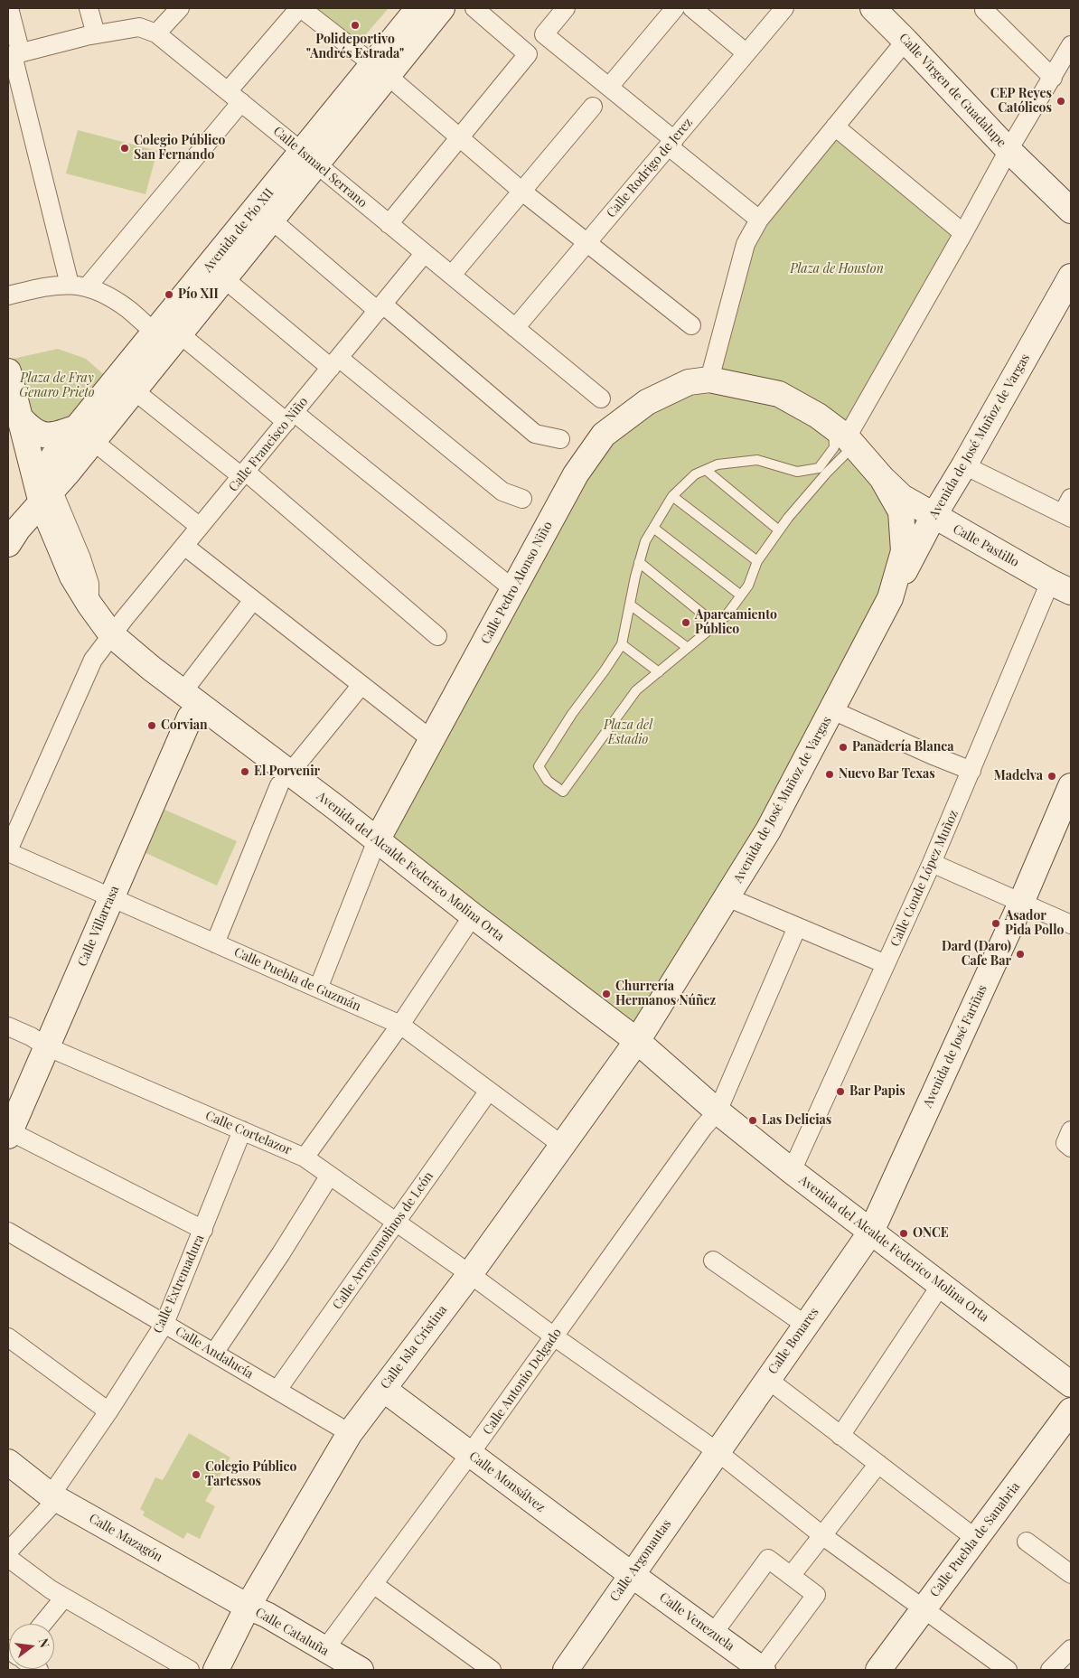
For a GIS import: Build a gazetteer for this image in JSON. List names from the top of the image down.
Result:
{
  "streets": {
    "street": [
      "Calle Virgen de Guadalupe",
      "Calle Ismael Serrano",
      "Calle Rodrigo de Jerez",
      "Avenida de Pío XII",
      "Avenida de José Muñoz de Vargas",
      "Calle Francisco Niño",
      "Calle Pastillo",
      "Calle Pedro Alonso Niño",
      "Avenida del Alcalde Federico Molina Orta",
      "Calle Conde López Muñoz",
      "Calle Villarrasa",
      "Calle Puebla de Guzmán",
      "Avenida de José Fariñas",
      "Calle Cortelazor",
      "Calle Arroyomolinos de León",
      "Calle Extremadura",
      "Calle Bonares",
      "Calle Isla Cristina",
      "Calle Andalucía",
      "Calle Antonio Delgado",
      "Calle Monsálvez",
      "Calle Mazagón",
      "Calle Puebla de Sanabria",
      "Calle Argonautas",
      "Calle Venezuela",
      "Calle Cataluña"
    ]
  },
  "crossings": [
    ["Calle Ismael Serrano", "Calle Rodrigo de Jerez"],
    ["Calle Ismael Serrano", "Avenida de Pío XII"],
    ["Calle Ismael Serrano", "Calle Francisco Niño"],
    ["Avenida de Pío XII", "Avenida del Alcalde Federico Molina Orta"],
    ["Avenida de José Muñoz de Vargas", "Calle Pastillo"],
    ["Avenida de José Muñoz de Vargas", "Avenida del Alcalde Federico Molina Orta"],
    ["Avenida de José Muñoz de Vargas", "Calle Isla Cristina"],
    ["Calle Francisco Niño", "Avenida del Alcalde Federico Molina Orta"],
    ["Calle Francisco Niño", "Calle Puebla de Guzmán"],
    ["Calle Pastillo", "Calle Conde López Muñoz"],
    ["Calle Pedro Alonso Niño", "Avenida del Alcalde Federico Molina Orta"],
    ["Avenida del Alcalde Federico Molina Orta", "Calle Conde López Muñoz"],
    ["Avenida del Alcalde Federico Molina Orta", "Calle Villarrasa"],
    ["Avenida del Alcalde Federico Molina Orta", "Avenida de José Fariñas"],
    ["Avenida del Alcalde Federico Molina Orta", "Calle Bonares"],
    ["Avenida del Alcalde Federico Molina Orta", "Calle Isla Cristina"],
    ["Avenida del Alcalde Federico Molina Orta", "Calle Antonio Delgado"],
    ["Calle Villarrasa", "Calle Puebla de Guzmán"],
    ["Calle Villarrasa", "Calle Cortelazor"],
    ["Calle Puebla de Guzmán", "Calle Arroyomolinos de León"],
    ["Calle Puebla de Guzmán", "Calle Isla Cristina"],
    ["Avenida de José Fariñas", "Calle Bonares"],
    ["Calle Cortelazor", "Calle Arroyomolinos de León"],
    ["Calle Cortelazor", "Calle Extremadura"],
    ["Calle Cortelazor", "Calle Bonares"],
    ["Calle Cortelazor", "Calle Isla Cristina"],
    ["Calle Cortelazor", "Calle Antonio Delgado"],
    ["Calle Cortelazor", "Calle Puebla de Sanabria"],
    ["Calle Cortelazor", "Calle Argonautas"],
    ["Calle Arroyomolinos de León", "Calle Andalucía"],
    ["Calle Extremadura", "Calle Andalucía"],
    ["Calle Extremadura", "Calle Mazagón"],
    ["Calle Bonares", "Calle Argonautas"],
    ["Calle Isla Cristina", "Calle Andalucía"],
    ["Calle Isla Cristina", "Calle Monsálvez"],
    ["Calle Isla Cristina", "Calle Mazagón"],
    ["Calle Isla Cristina", "Calle Cataluña"],
    ["Calle Antonio Delgado", "Calle Monsálvez"],
    ["Calle Antonio Delgado", "Calle Cataluña"],
    ["Calle Monsálvez", "Calle Argonautas"],
    ["Calle Monsálvez", "Calle Venezuela"],
    ["Calle Mazagón", "Calle Cataluña"],
    ["Calle Argonautas", "Calle Venezuela"]
  ],
  "parks": ["Plaza de Houston", "Plaza de Fray Genaro Prieto", "Plaza del Estadio"],
  "places": [
    "Polideportivo \"Andrés Estrada\"",
    "CEP Reyes Católicos",
    "Colegio Público San Fernando",
    "Pío XII",
    "Aparcamiento Público",
    "Corvian",
    "Panadería Blanca",
    "El Porvenir",
    "Nuevo Bar Texas",
    "Madelva",
    "Asador Pida Pollo",
    "Dard (Daro) Cafe Bar",
    "Churrería Hermanos Núñez",
    "Bar Papis",
    "Las Delicias",
    "ONCE",
    "Colegio Público Tartessos"
  ],
  "north": "right"
}
